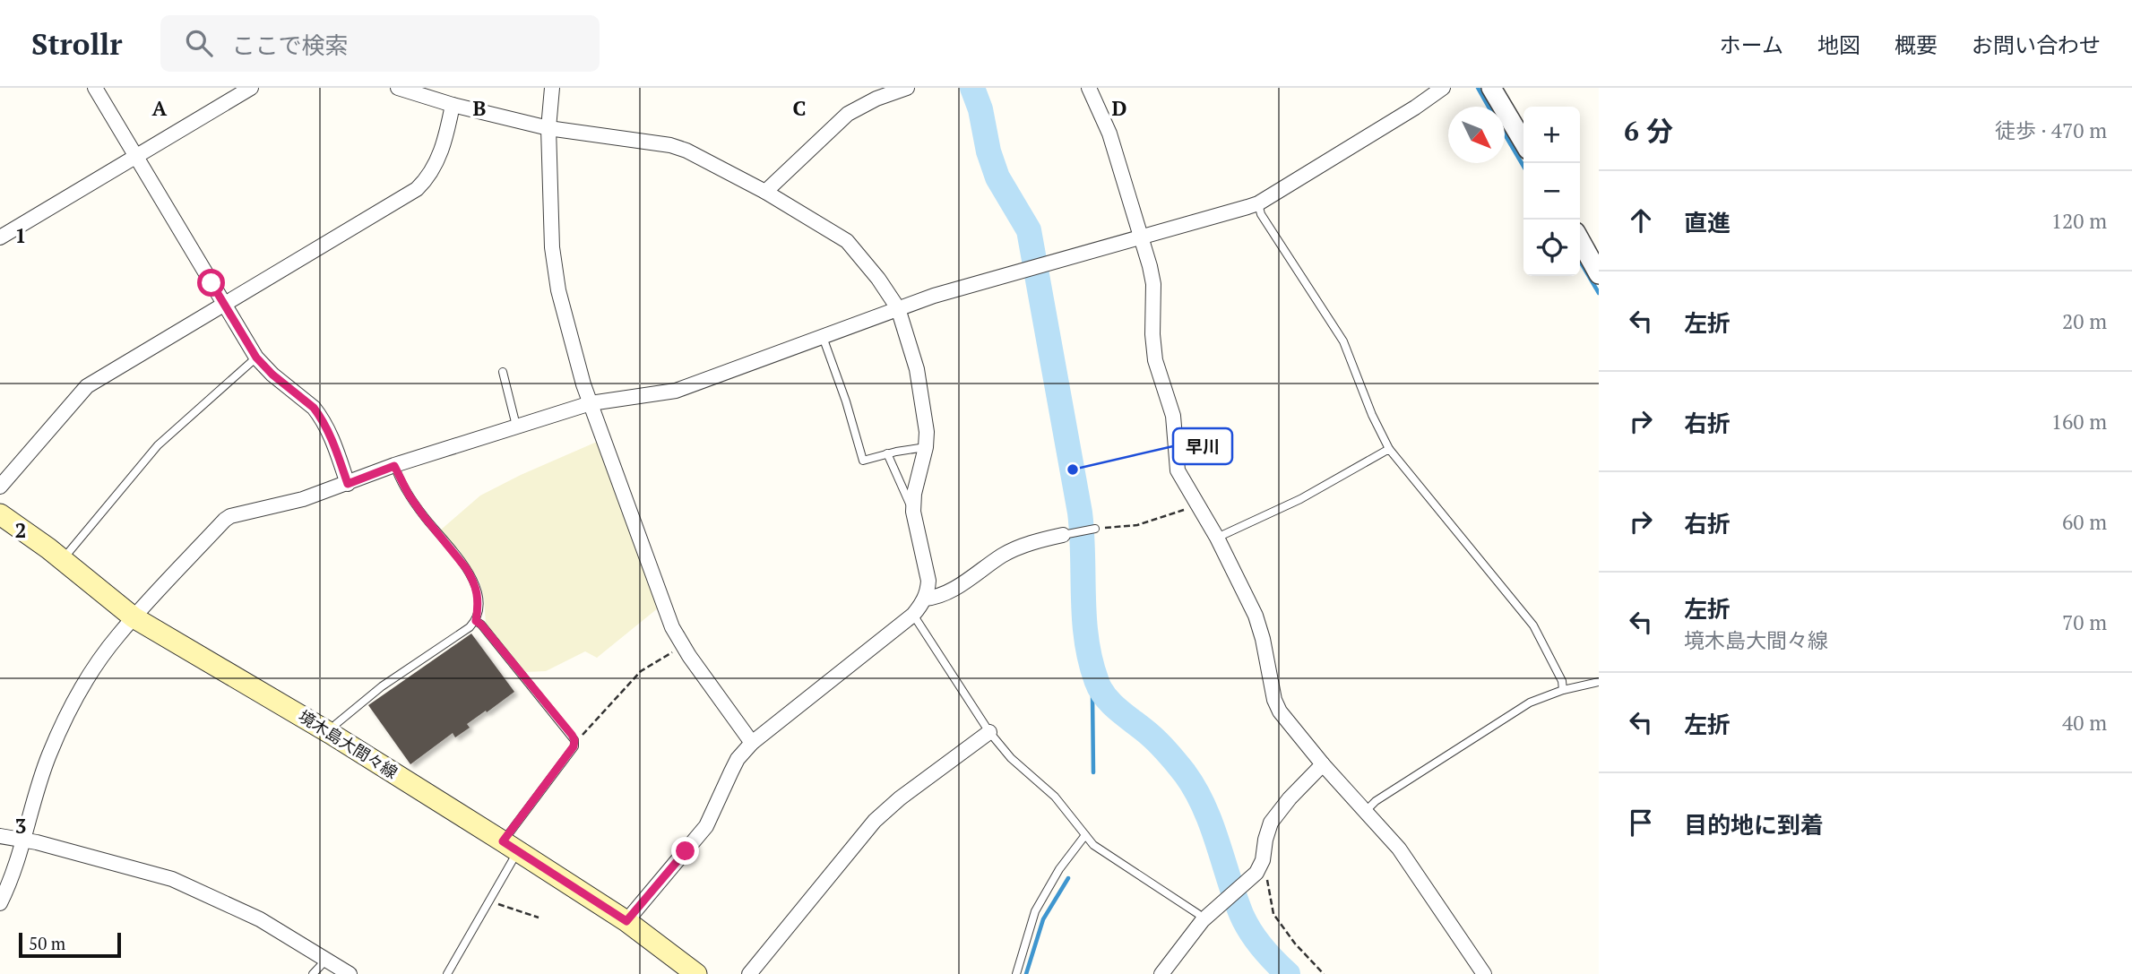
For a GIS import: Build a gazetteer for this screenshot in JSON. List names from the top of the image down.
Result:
{
  "streets": {
    "main road": ["境木島大間々線"]
  },
  "places": ["早川"],
  "scale_bar": "50 m",
  "north": "bottom right",
  "page": {
    "header": "Strollr",
    "search": "ここで検索",
    "nav": [
      "ホーム",
      "地図",
      "概要",
      "お問い合わせ"
    ],
    "heading": ["6 分", "徒歩 · 470 m"],
    "map_buttons": ["+", "−"],
    "list": [
      ["直進", "120 m"],
      ["左折", "20 m"],
      ["右折", "160 m"],
      ["右折", "60 m"],
      ["左折", "境木島大間々線", "70 m"],
      ["左折", "40 m"],
      "目的地に到着"
    ],
    "scale": "50 m"
  },
  "grid": {
    "columns": [
      "A",
      "B",
      "C",
      "D"
    ],
    "rows": ["1", "2", "3"]
  }
}
